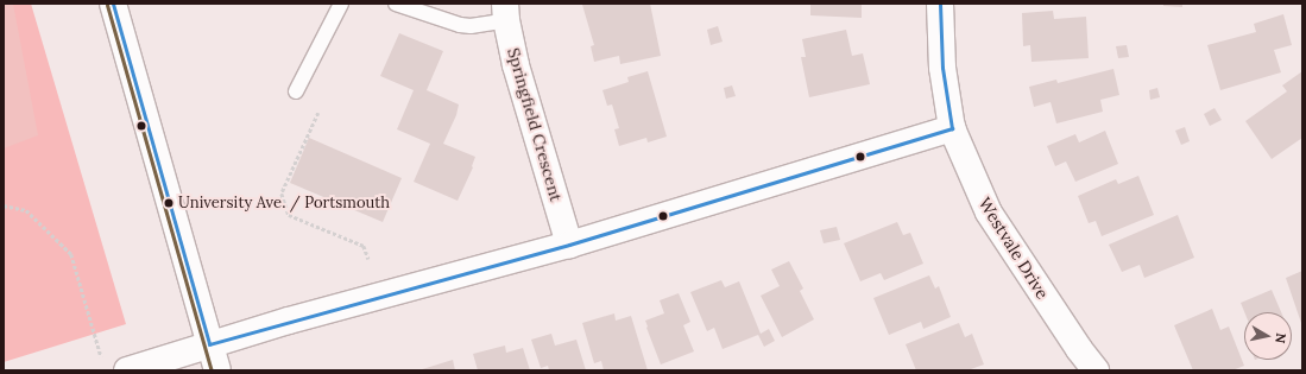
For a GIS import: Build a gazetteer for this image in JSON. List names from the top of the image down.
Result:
{
  "streets": {
    "street": ["Springfield Crescent", "Westvale Drive"]
  },
  "places": ["University Ave. / Portsmouth"],
  "north": "right"
}
